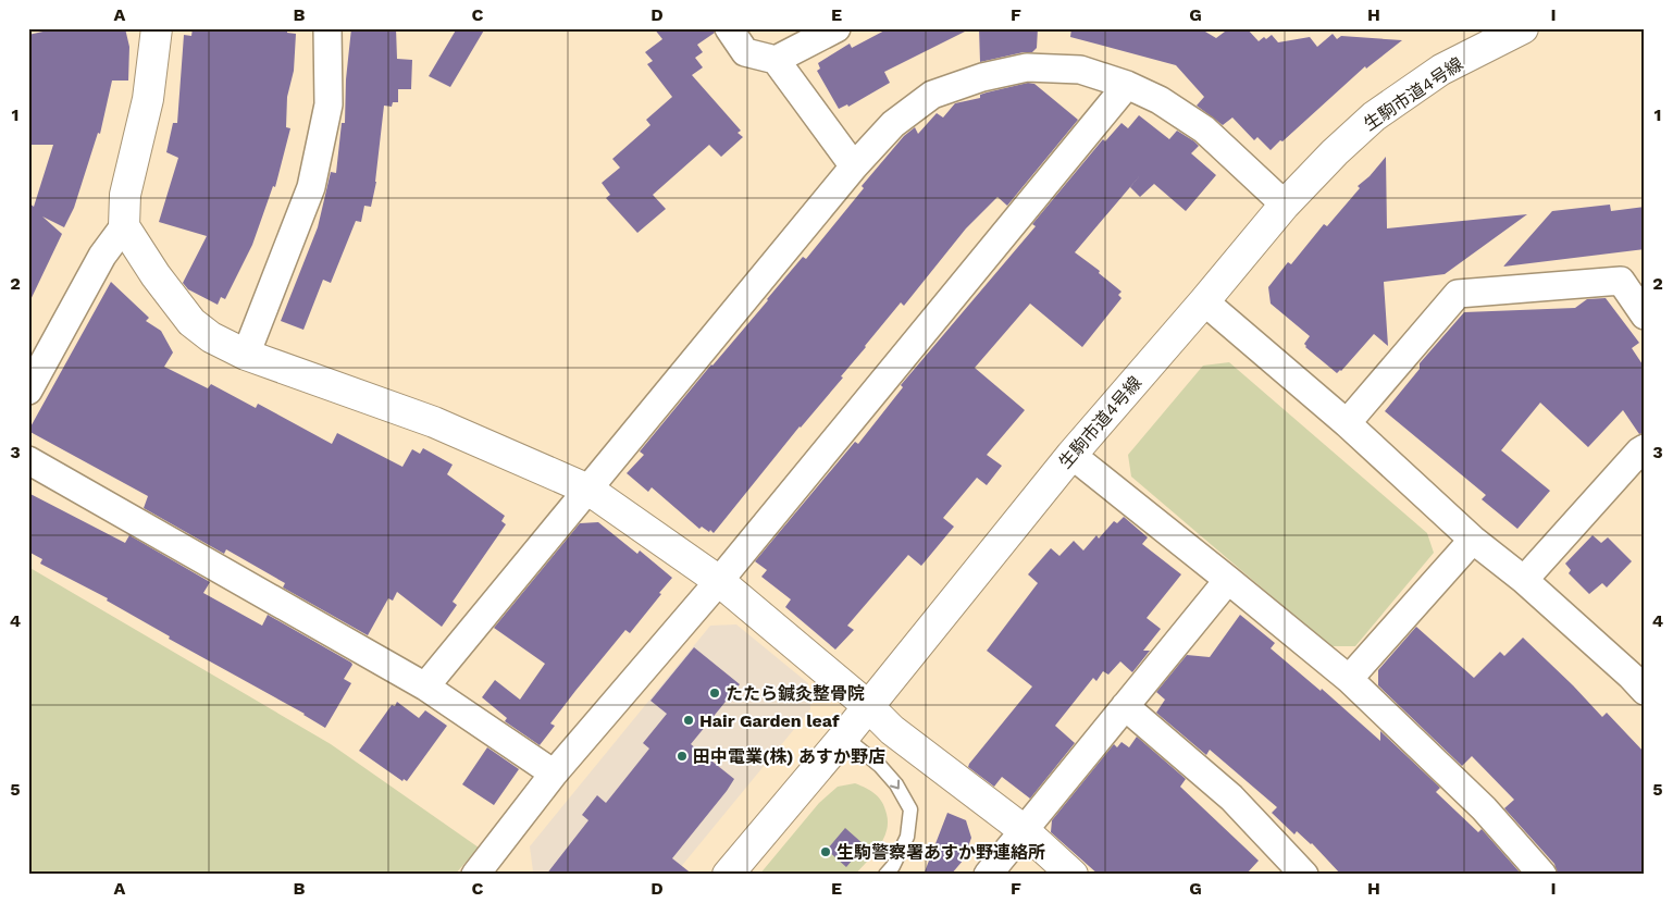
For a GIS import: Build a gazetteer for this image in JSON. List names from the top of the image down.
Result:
{
  "streets": {
    "street": ["生駒市道4号線"]
  },
  "places": [
    "たたら鍼灸整骨院",
    "Hair Garden leaf",
    "田中電業(株) あすか野店",
    "生駒警察署あすか野連絡所"
  ],
  "grid": {
    "columns": [
      "A",
      "B",
      "C",
      "D",
      "E",
      "F",
      "G",
      "H",
      "I"
    ],
    "rows": [
      "1",
      "2",
      "3",
      "4",
      "5"
    ]
  }
}
